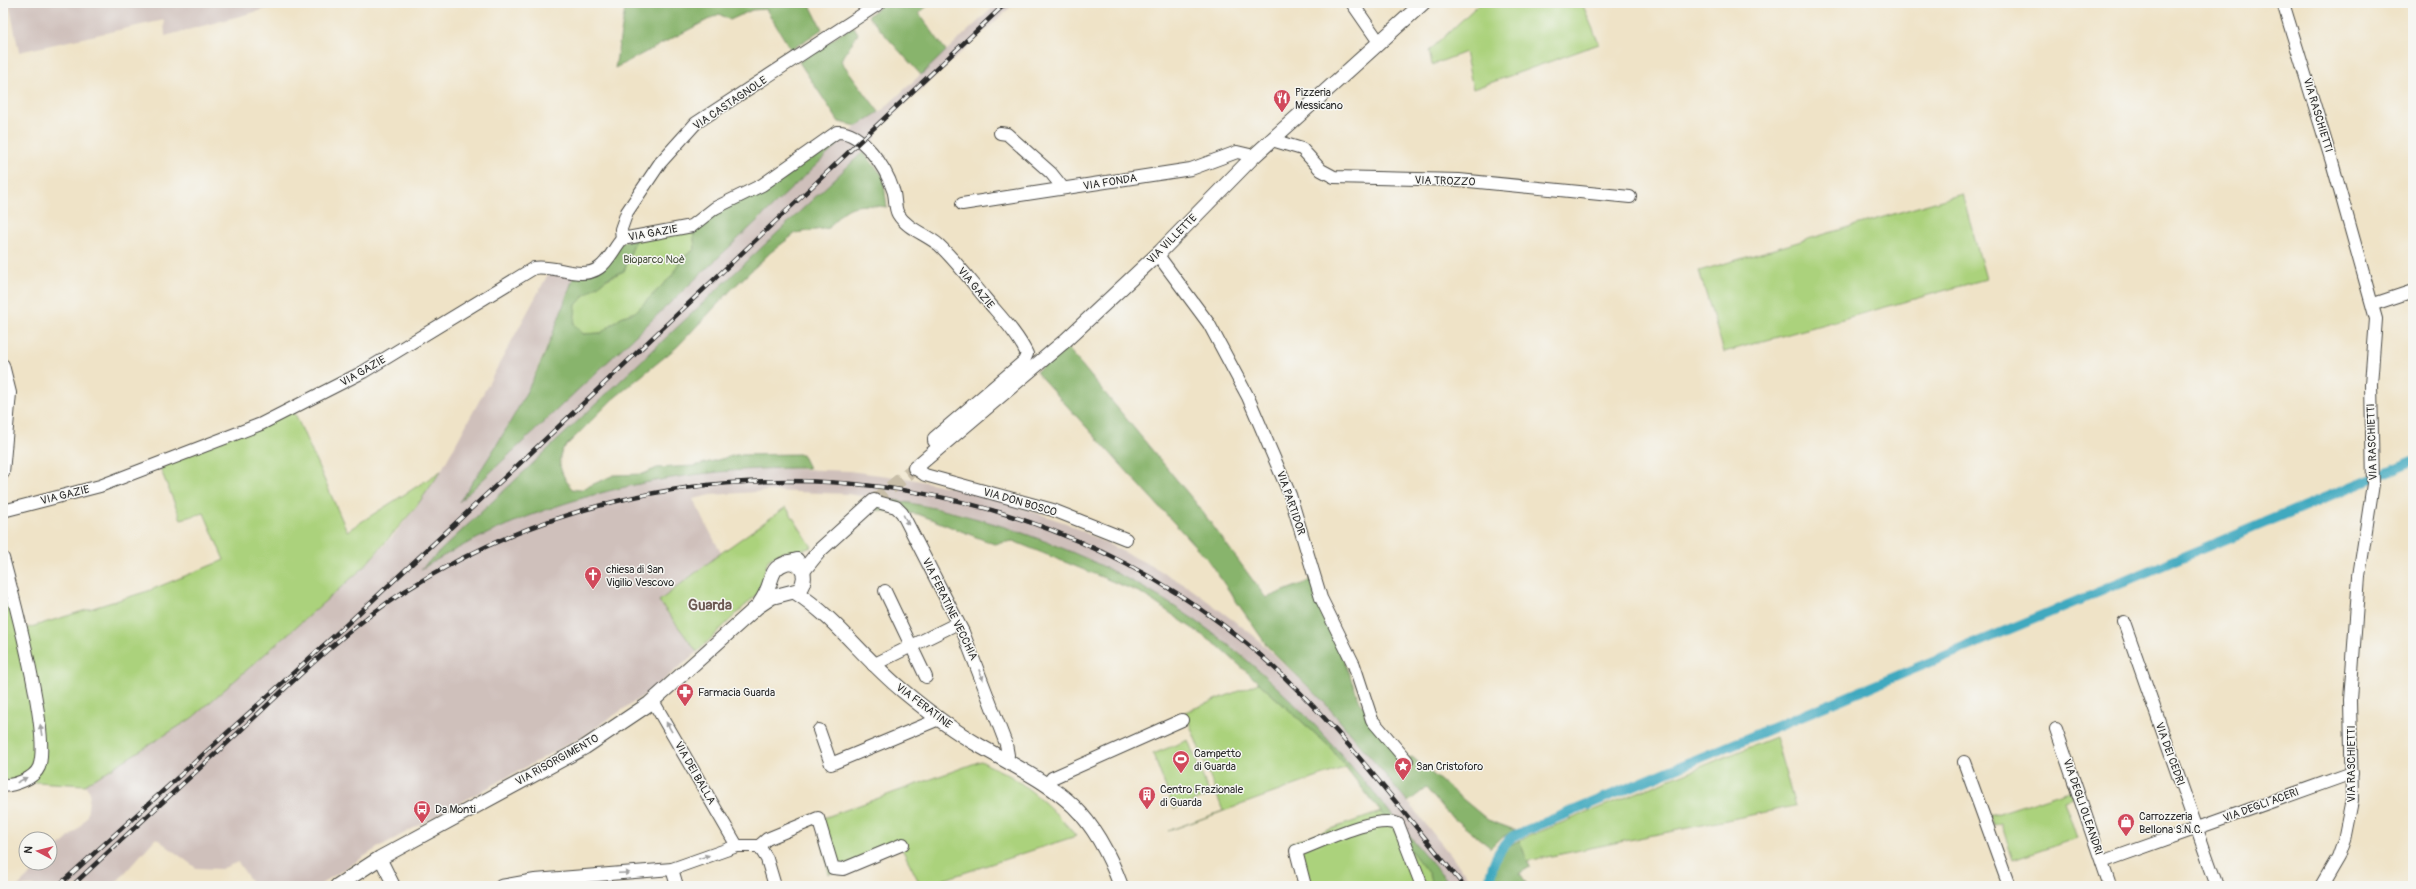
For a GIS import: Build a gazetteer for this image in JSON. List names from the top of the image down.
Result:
{
  "streets": {
    "street": [
      "VIA CASTAGNOLE",
      "VIA RASCHIETTI",
      "VIA TROZZO",
      "VIA FONDA",
      "VIA GAZIE",
      "VIA VILLETTE",
      "VIA DON BOSCO",
      "VIA PARTIDOR",
      "VIA FERATINE VECCHIA",
      "VIA FERATINE",
      "VIA DEI CEDRI",
      "VIA RISORGIMENTO",
      "VIA DEI BALLA",
      "VIA DEGLI ACERI",
      "VIA DEGLI OLEANDRI"
    ]
  },
  "crossings": [
    ["VIA CASTAGNOLE", "VIA GAZIE"],
    ["VIA RASCHIETTI", "VIA DEGLI ACERI"],
    ["VIA TROZZO", "VIA VILLETTE"],
    ["VIA FONDA", "VIA VILLETTE"],
    ["VIA GAZIE", "VIA VILLETTE"],
    ["VIA VILLETTE", "VIA DON BOSCO"],
    ["VIA VILLETTE", "VIA PARTIDOR"],
    ["VIA FERATINE VECCHIA", "VIA FERATINE"],
    ["VIA FERATINE VECCHIA", "VIA RISORGIMENTO"],
    ["VIA FERATINE", "VIA RISORGIMENTO"],
    ["VIA DEI CEDRI", "VIA DEGLI ACERI"],
    ["VIA RISORGIMENTO", "VIA DEI BALLA"],
    ["VIA DEGLI ACERI", "VIA DEGLI OLEANDRI"]
  ],
  "one_way": ["VIA DEI BALLA"],
  "districts": ["Guarda"],
  "parks": ["Bioparco Noè"],
  "places": {
    "restaurant": ["Pizzeria Messicano"],
    "church": ["chiesa di San Vigilio Vescovo"],
    "pharmacy": ["Farmacia Guarda"],
    "sports": ["Campetto di Guarda"],
    "place": ["San Cristoforo"],
    "building": ["Centro Frazionale di Guarda"],
    "bus stop": ["Da Monti"],
    "shop": ["Carrozzeria Bellona S.N.C."]
  },
  "north": "left"
}
